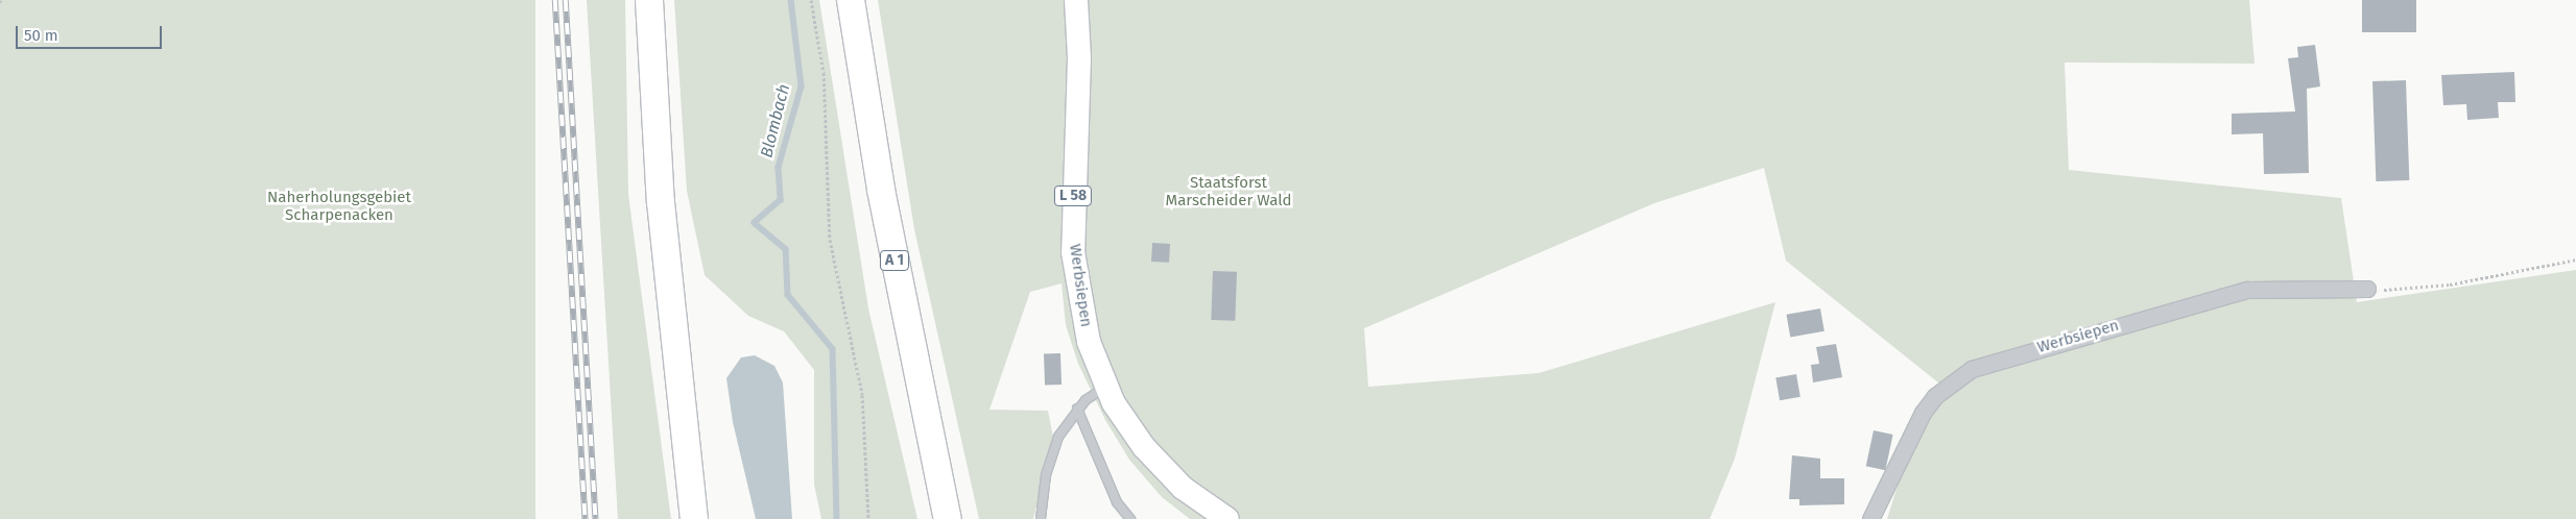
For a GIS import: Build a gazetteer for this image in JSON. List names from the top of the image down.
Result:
{
  "streets": {
    "highway": ["A 1"],
    "main road": ["L 58", "Werbsiepen"]
  },
  "water": ["Blombach"],
  "parks": ["Staatsforst Marscheider Wald", "Naherholungsgebiet Scharpenacken"],
  "scale_bar": "50 m"
}
